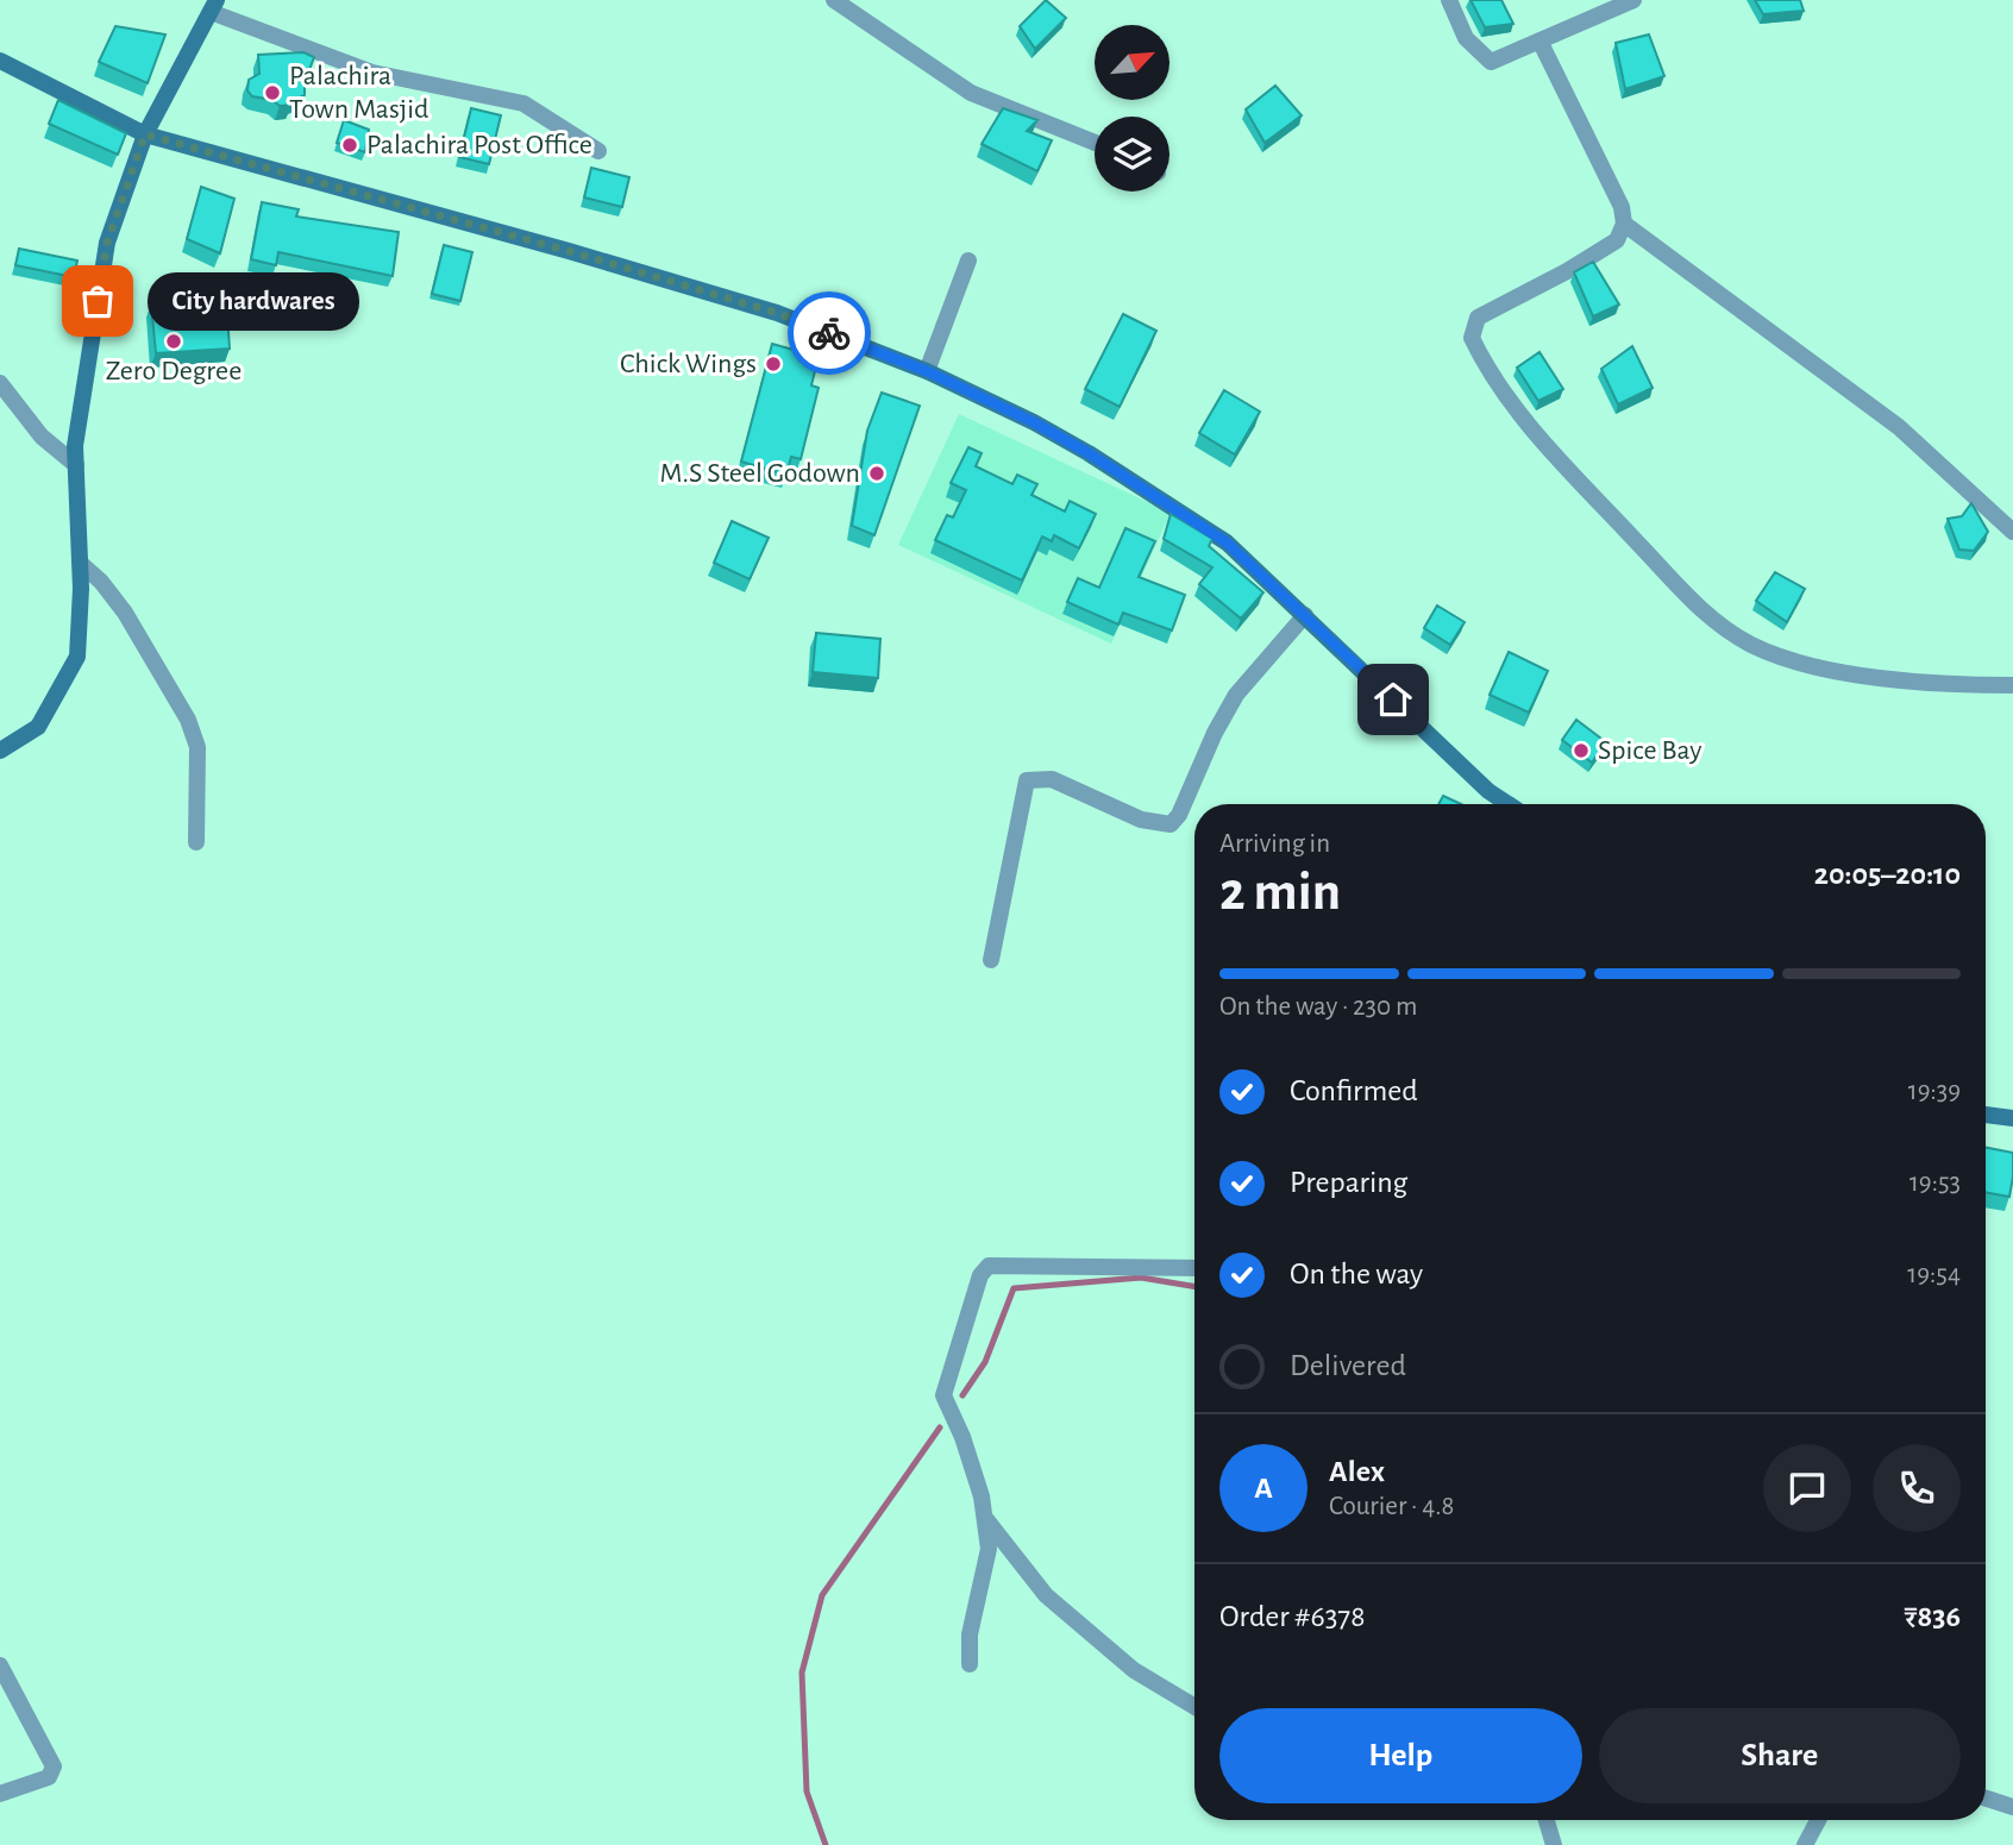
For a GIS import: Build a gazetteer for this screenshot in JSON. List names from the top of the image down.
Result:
{
  "places": [
    "Palachira Town Masjid",
    "Palachira Post Office",
    "City hardwares",
    "Zero Degree",
    "Chick Wings",
    "M.S Steel Godown",
    "Spice Bay"
  ],
  "north": "top right",
  "page": {
    "bubble": "City hardwares",
    "heading": ["2 min", "Arriving in", "20:05–20:10"],
    "panel": [
      "Alex",
      "Courier · 4.8",
      "Order #6378",
      "₹836"
    ],
    "bar": "On the way · 230 m",
    "list": [
      ["Confirmed", "19:39"],
      ["Preparing", "19:53"],
      ["On the way", "19:54"],
      "Delivered"
    ],
    "round": "A",
    "buttons": ["Help", "Share"]
  }
}
